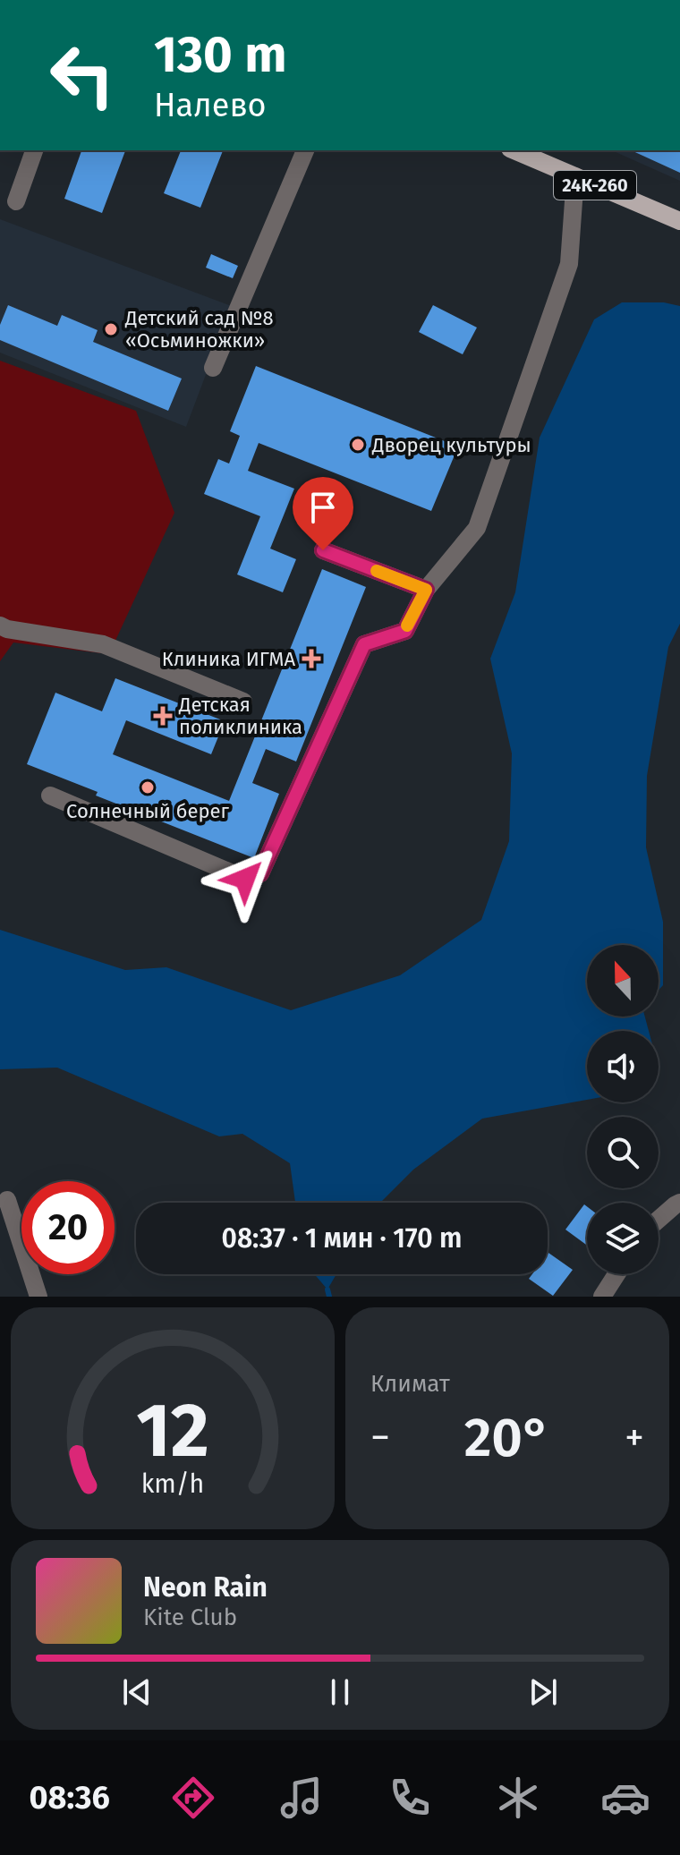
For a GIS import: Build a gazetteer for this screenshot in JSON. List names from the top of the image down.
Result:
{
  "streets": {
    "main road": ["24К-260"]
  },
  "places": {
    "other": ["Детский сад №8 «Осьминожки»", "Дворец культуры", "Солнечный берег"],
    "health": ["Клиника ИГМА", "Детская поликлиника"]
  },
  "north": "top",
  "page": {
    "turn": ["130 m", "Налево"],
    "limit": "20",
    "trip": "08:37 · 1 мин · 170 m",
    "tile": "Климат",
    "heat": ["−", "20°", "+"],
    "song": ["Neon Rain", "Kite Club"],
    "tabs": "08:36",
    "gauge": ["12", "km/h"]
  }
}
